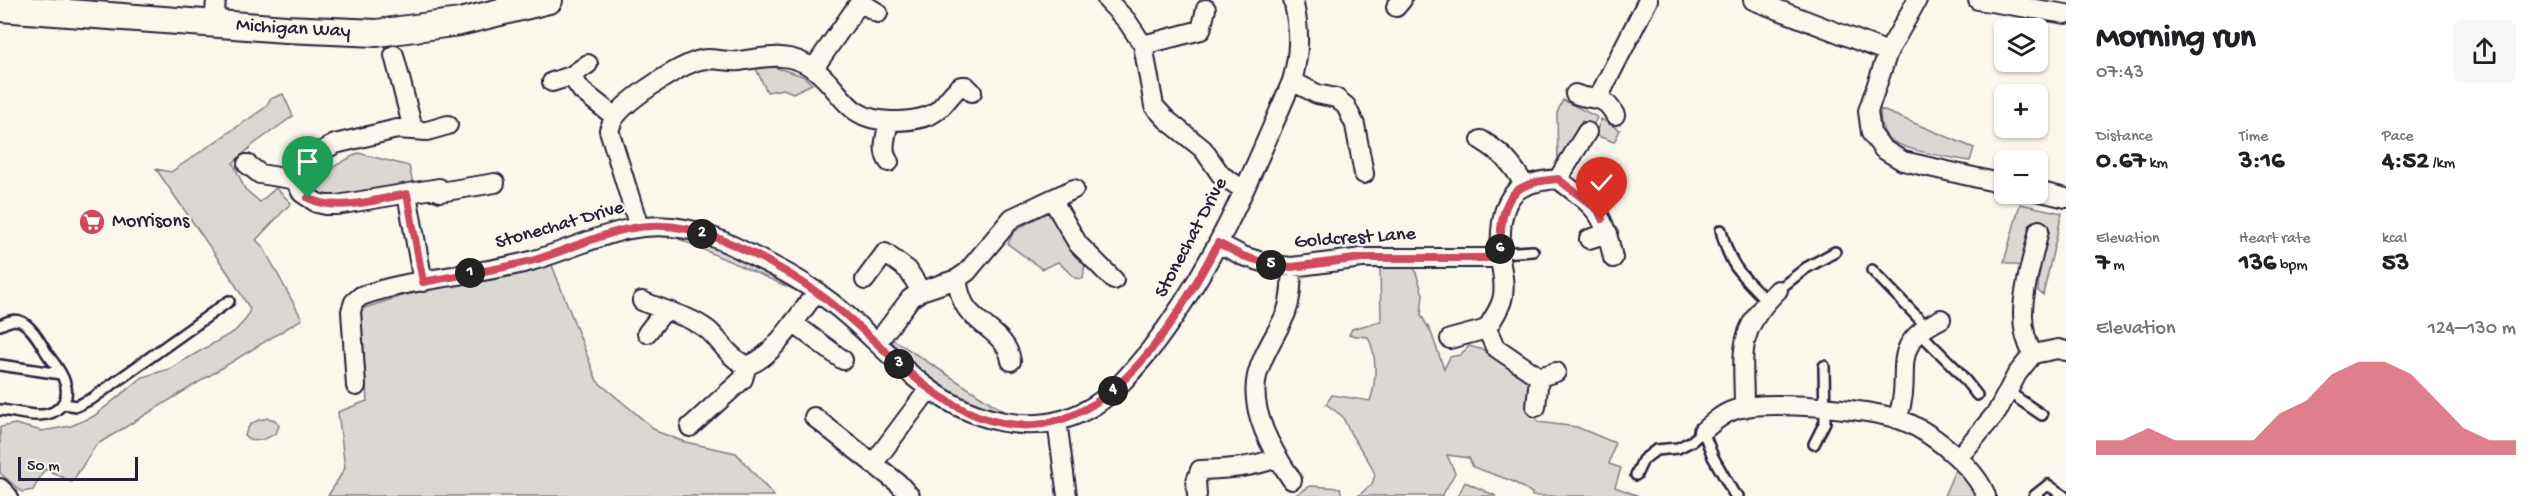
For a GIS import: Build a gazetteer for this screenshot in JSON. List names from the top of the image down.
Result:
{
  "streets": {
    "street": ["Michigan Way", "Stonechat Drive", "Goldcrest Lane"]
  },
  "crossings": [
    ["Stonechat Drive", "Goldcrest Lane"]
  ],
  "places": {
    "supermarket": ["Morrisons"]
  },
  "scale_bar": "50 m",
  "page": {
    "heading": ["Morning run", "07:43"],
    "map_buttons": ["+", "−"],
    "stats": [
      ["Distance", "0.67 km"],
      ["Time", "3:16"],
      ["Pace", "4:52 /km"],
      ["Elevation", "7 m"],
      ["Heart rate", "136 bpm"],
      ["kcal", "53"]
    ],
    "pins": [
      "2",
      "6",
      "5",
      "1",
      "3",
      "4"
    ],
    "chart": ["Elevation", "124–130 m"],
    "scale": "50 m"
  }
}
